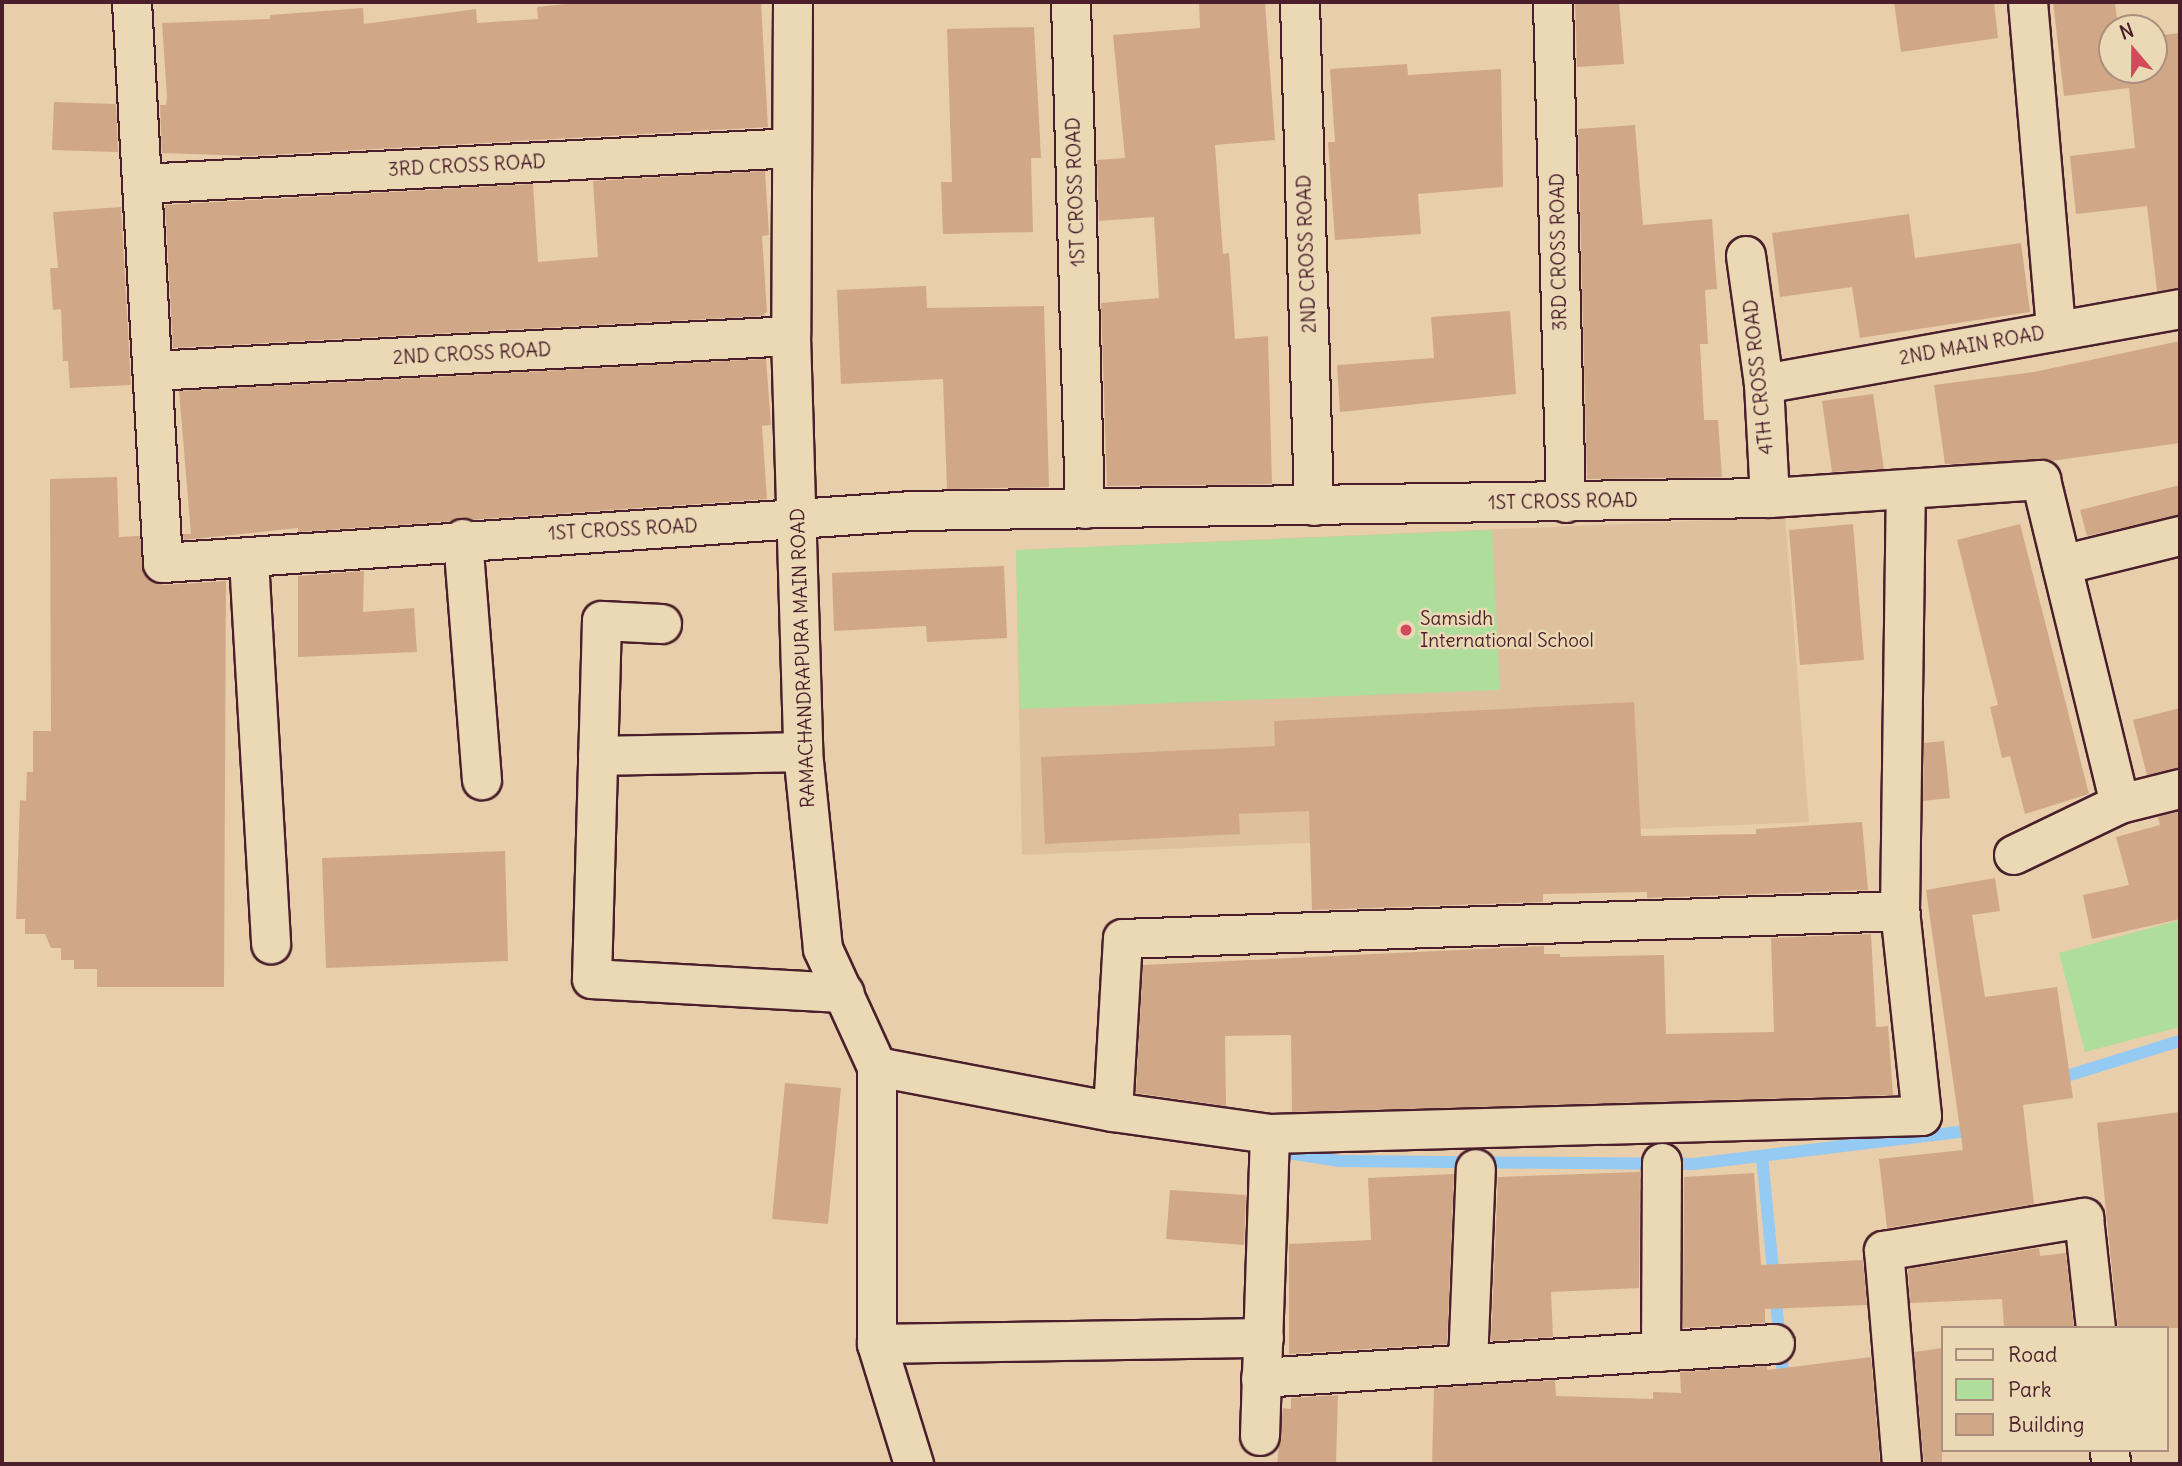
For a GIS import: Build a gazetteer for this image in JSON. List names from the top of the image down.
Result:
{
  "streets": {
    "street": [
      "3RD CROSS ROAD",
      "1ST CROSS ROAD",
      "2ND CROSS ROAD",
      "2ND MAIN ROAD",
      "4TH CROSS ROAD",
      "RAMACHANDRAPURA MAIN ROAD"
    ]
  },
  "crossings": [
    ["3RD CROSS ROAD", "1ST CROSS ROAD"],
    ["3RD CROSS ROAD", "RAMACHANDRAPURA MAIN ROAD"],
    ["1ST CROSS ROAD", "2ND CROSS ROAD"],
    ["1ST CROSS ROAD", "4TH CROSS ROAD"],
    ["1ST CROSS ROAD", "RAMACHANDRAPURA MAIN ROAD"],
    ["2ND CROSS ROAD", "RAMACHANDRAPURA MAIN ROAD"],
    ["2ND MAIN ROAD", "4TH CROSS ROAD"]
  ],
  "places": ["Samsidh International School"],
  "legend": ["Road", "Park", "Building"],
  "north": "top"
}
